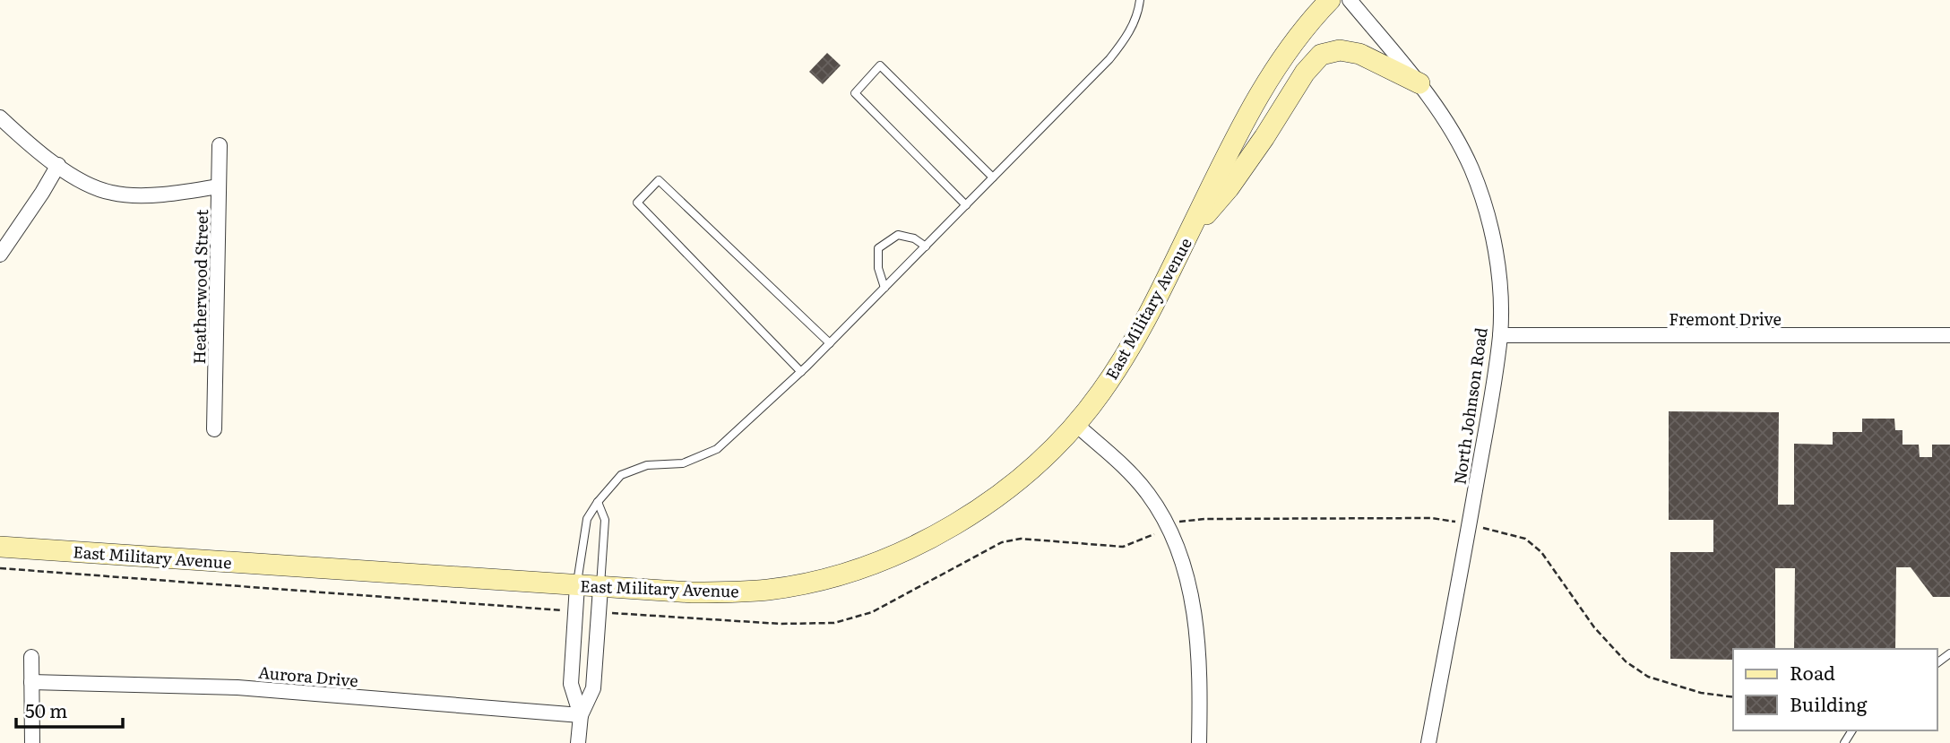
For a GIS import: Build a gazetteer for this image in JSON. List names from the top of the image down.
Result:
{
  "streets": {
    "main road": ["East Military Avenue"],
    "street": [
      "Heatherwood Street",
      "Fremont Drive",
      "North Johnson Road",
      "Aurora Drive"
    ]
  },
  "crossings": [
    ["Fremont Drive", "North Johnson Road"]
  ],
  "legend": ["Road", "Building"],
  "scale_bar": "50 m"
}
